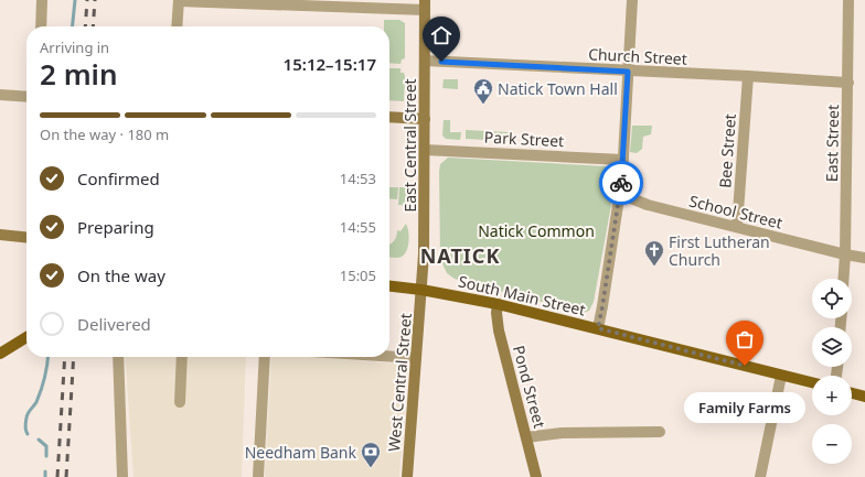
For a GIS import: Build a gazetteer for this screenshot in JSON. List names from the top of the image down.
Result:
{
  "streets": {
    "main road": [
      "East Central Street",
      "South Main Street",
      "West Central Street",
      "Pond Street"
    ],
    "street": [
      "Church Street",
      "Park Street",
      "East Street",
      "Bee Street",
      "School Street"
    ]
  },
  "crossings": [
    ["Church Street", "East Street"],
    ["Church Street", "East Central Street"],
    ["Church Street", "Bee Street"],
    ["Park Street", "East Central Street"],
    ["East Street", "School Street"],
    ["East Central Street", "South Main Street"],
    ["East Central Street", "West Central Street"],
    ["Bee Street", "School Street"],
    ["South Main Street", "West Central Street"],
    ["South Main Street", "Pond Street"]
  ],
  "districts": ["NATICK"],
  "parks": ["Natick Common"],
  "places": {
    "public building": ["Natick Town Hall"],
    "church": ["First Lutheran Church"],
    "other": ["Family Farms"],
    "bank": ["Needham Bank"]
  },
  "page": {
    "heading": ["2 min", "Arriving in", "15:12–15:17"],
    "bar": "On the way · 180 m",
    "list": [
      ["Confirmed", "14:53"],
      ["Preparing", "14:55"],
      ["On the way", "15:05"],
      "Delivered"
    ],
    "map_buttons": ["+", "−"],
    "bubble": "Family Farms"
  }
}
